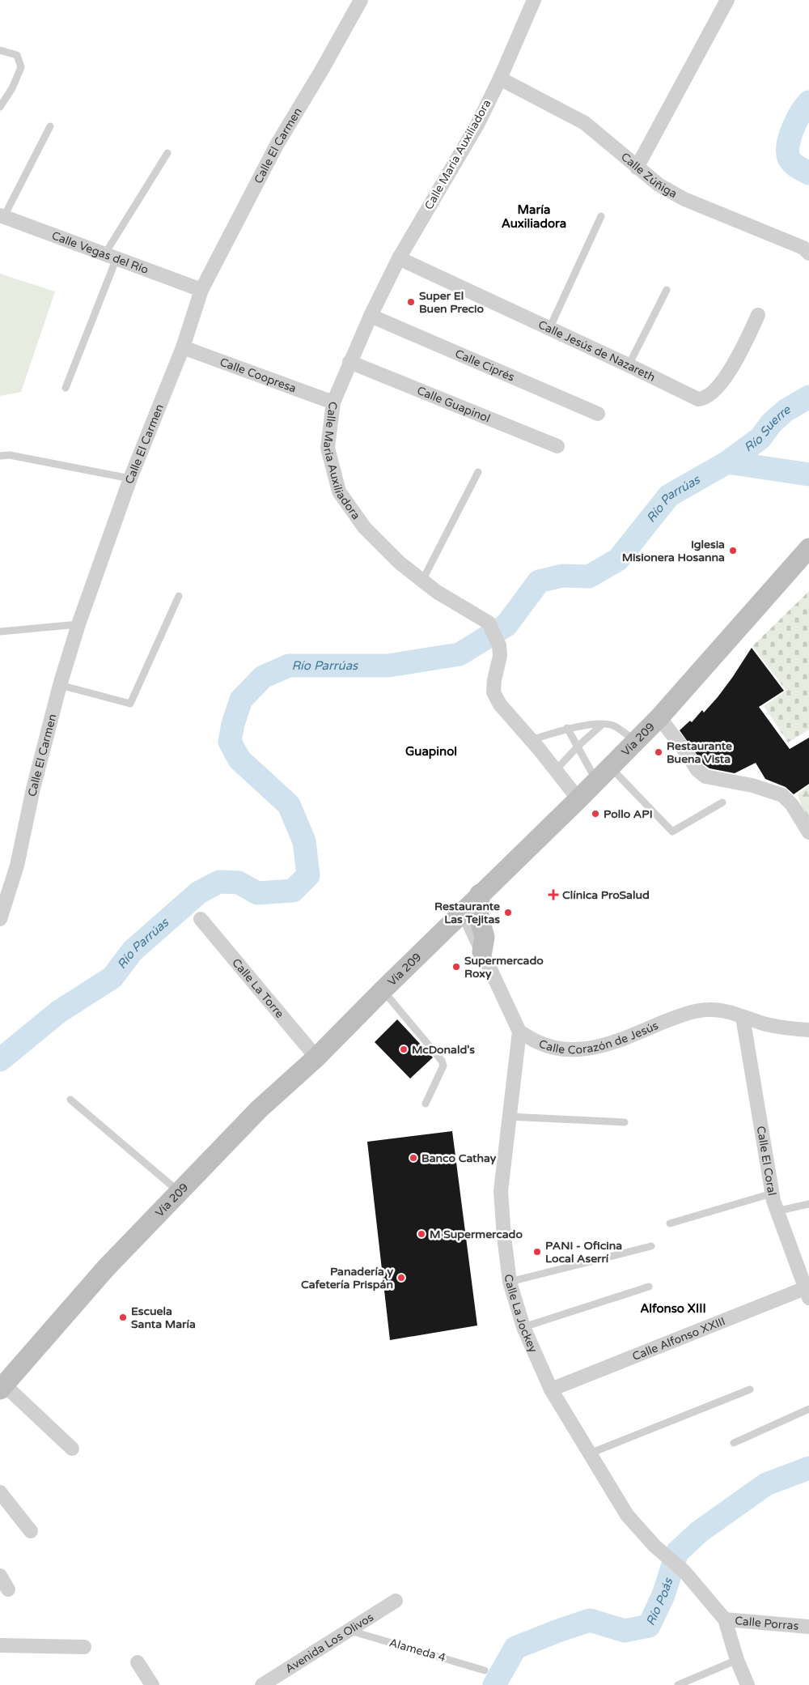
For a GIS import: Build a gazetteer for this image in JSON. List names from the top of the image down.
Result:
{
  "streets": {
    "main road": ["Vía 209"],
    "street": [
      "Calle El Carmen",
      "Calle María Auxiliadora",
      "Calle Zúñiga",
      "Calle Vegas del Río",
      "Calle Jesús de Nazareth",
      "Calle Ciprés",
      "Calle Coopresa",
      "Calle Guapinol",
      "Calle La Torre",
      "Calle Corazón de Jesús",
      "Calle El Coral",
      "Calle La Jockey",
      "Calle Alfonso XXIII",
      "Calle Porras",
      "Avenida Los Olivos"
    ],
    "lane": ["Alameda 4"]
  },
  "crossings": [
    ["Calle El Carmen", "Calle Vegas del Río"],
    ["Calle El Carmen", "Calle Coopresa"],
    ["Calle María Auxiliadora", "Calle Zúñiga"],
    ["Calle María Auxiliadora", "Calle Jesús de Nazareth"],
    ["Calle María Auxiliadora", "Calle Ciprés"],
    ["Calle María Auxiliadora", "Calle Coopresa"],
    ["Calle María Auxiliadora", "Calle Guapinol"],
    ["Calle María Auxiliadora", "Vía 209"],
    ["Vía 209", "Calle La Torre"],
    ["Calle Corazón de Jesús", "Calle El Coral"],
    ["Calle Corazón de Jesús", "Calle La Jockey"],
    ["Calle El Coral", "Calle Alfonso XXIII"],
    ["Calle La Jockey", "Calle Alfonso XXIII"],
    ["Calle La Jockey", "Calle Porras"],
    ["Avenida Los Olivos", "Alameda 4"]
  ],
  "districts": ["María Auxiliadora", "Guapinol", "Alfonso XIII"],
  "water": ["Río Suerre", "Río Parrúas", "Río Poás"],
  "places": {
    "other": [
      "Super El Buen Precio",
      "Iglesia Misionera Hosanna",
      "Restaurante Buena Vista",
      "Pollo API",
      "Restaurante Las Tejitas",
      "Supermercado Roxy",
      "McDonald's",
      "Banco Cathay",
      "M Supermercado",
      "PANI - Oficina Local Aserrí",
      "Panadería y Cafetería Prispán",
      "Escuela Santa María"
    ],
    "health": ["Clínica ProSalud"]
  }
}
